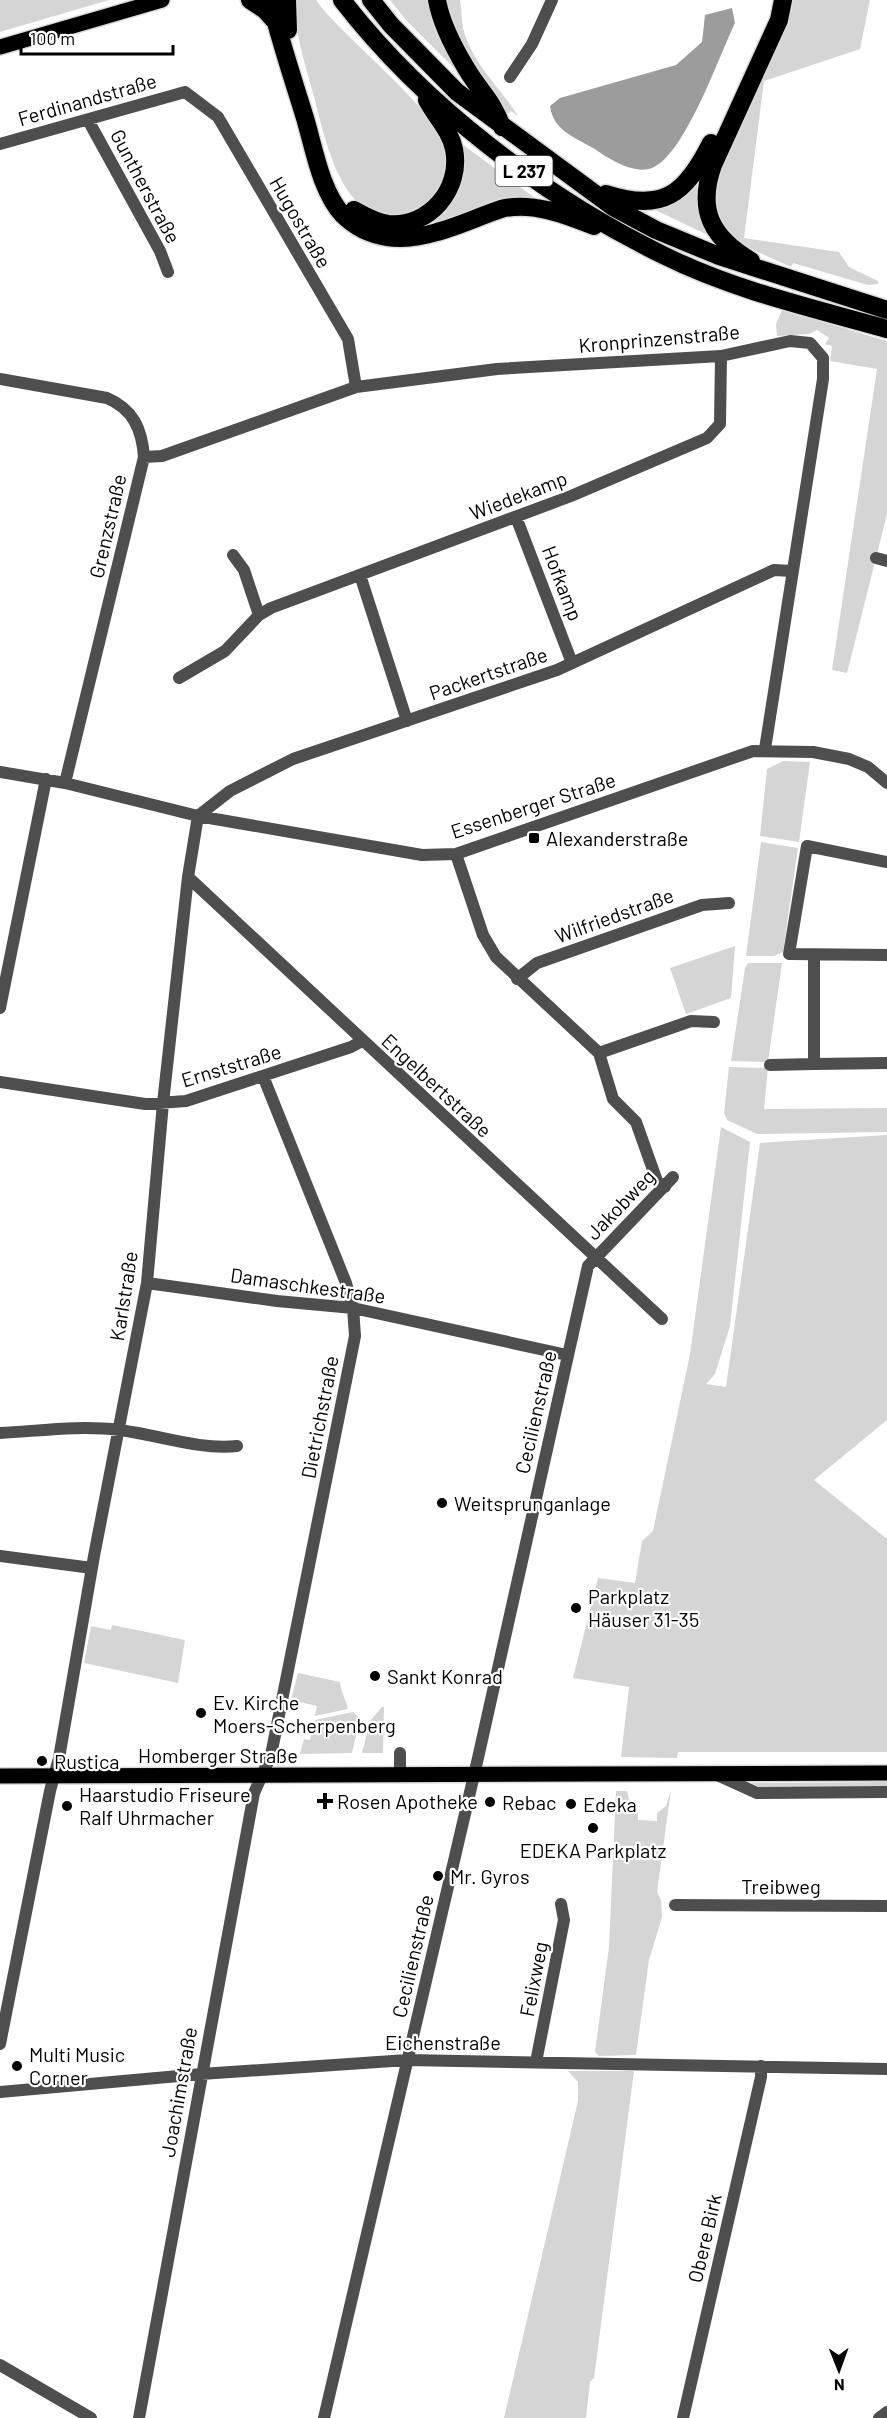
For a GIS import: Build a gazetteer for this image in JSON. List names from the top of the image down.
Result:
{
  "streets": {
    "highway": ["L 237"],
    "main road": ["Homberger Straße"],
    "street": [
      "Ferdinandstraße",
      "Guntherstraße",
      "Hugostraße",
      "Kronprinzenstraße",
      "Wiedekamp",
      "Grenzstraße",
      "Hofkamp",
      "Packertstraße",
      "Essenberger Straße",
      "Wilfriedstraße",
      "Ernststraße",
      "Engelbertstraße",
      "Jakobweg",
      "Damaschkestraße",
      "Karlstraße",
      "Cecilienstraße",
      "Dietrichstraße",
      "Treibweg",
      "Felixweg",
      "Eichenstraße",
      "Joachimstraße",
      "Obere Birk"
    ]
  },
  "crossings": [
    ["Ferdinandstraße", "Guntherstraße"],
    ["Ferdinandstraße", "Hugostraße"],
    ["Hugostraße", "Kronprinzenstraße"],
    ["Kronprinzenstraße", "Wiedekamp"],
    ["Kronprinzenstraße", "Grenzstraße"],
    ["Kronprinzenstraße", "Packertstraße"],
    ["Kronprinzenstraße", "Essenberger Straße"],
    ["Wiedekamp", "Hofkamp"],
    ["Grenzstraße", "Essenberger Straße"],
    ["Hofkamp", "Packertstraße"],
    ["Packertstraße", "Essenberger Straße"],
    ["Packertstraße", "Karlstraße"],
    ["Essenberger Straße", "Karlstraße"],
    ["Ernststraße", "Engelbertstraße"],
    ["Ernststraße", "Karlstraße"],
    ["Ernststraße", "Dietrichstraße"],
    ["Engelbertstraße", "Jakobweg"],
    ["Engelbertstraße", "Karlstraße"],
    ["Engelbertstraße", "Cecilienstraße"],
    ["Jakobweg", "Cecilienstraße"],
    ["Damaschkestraße", "Karlstraße"],
    ["Damaschkestraße", "Cecilienstraße"],
    ["Damaschkestraße", "Dietrichstraße"],
    ["Karlstraße", "Homberger Straße"],
    ["Cecilienstraße", "Homberger Straße"],
    ["Cecilienstraße", "Eichenstraße"],
    ["Dietrichstraße", "Homberger Straße"],
    ["Dietrichstraße", "Joachimstraße"],
    ["Homberger Straße", "Joachimstraße"],
    ["Felixweg", "Eichenstraße"],
    ["Eichenstraße", "Joachimstraße"],
    ["Eichenstraße", "Obere Birk"]
  ],
  "places": {
    "transit": ["Alexanderstraße"],
    "other": [
      "Weitsprunganlage",
      "Parkplatz Häuser 31-35",
      "Sankt Konrad",
      "Ev. Kirche Moers-Scherpenberg",
      "Rustica",
      "Rebac",
      "Edeka",
      "Haarstudio Friseure Ralf Uhrmacher",
      "EDEKA Parkplatz",
      "Mr. Gyros",
      "Multi Music Corner"
    ],
    "health": ["Rosen Apotheke"]
  },
  "scale_bar": "100 m",
  "north": "bottom"
}
